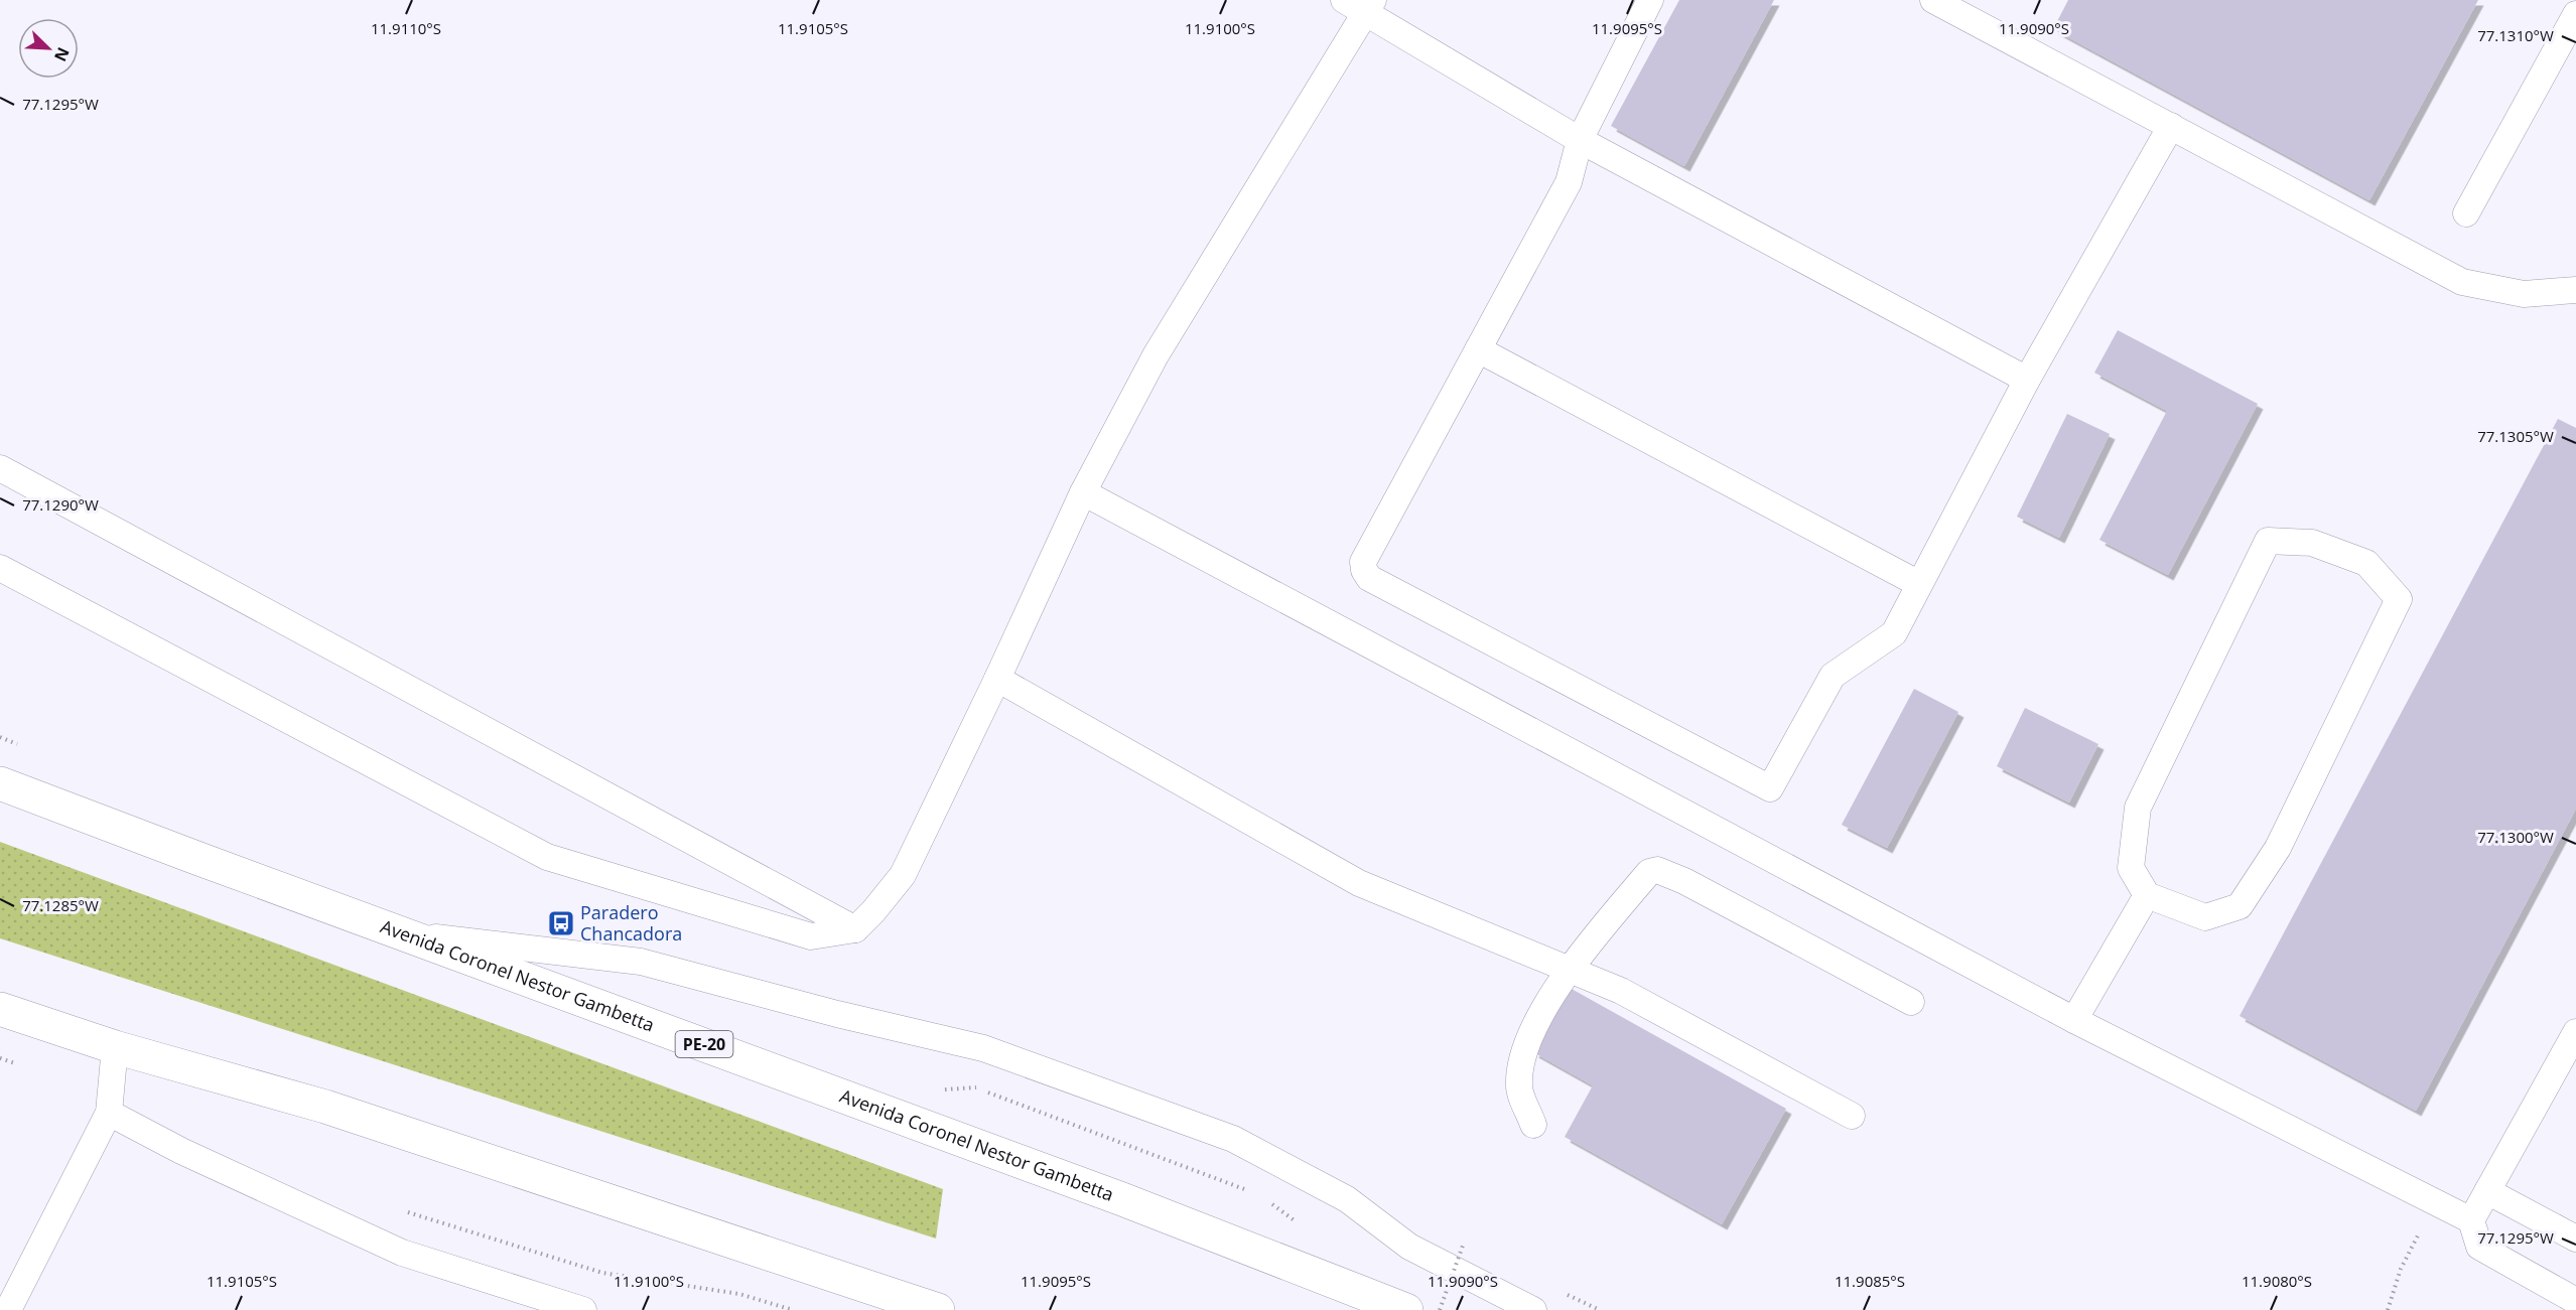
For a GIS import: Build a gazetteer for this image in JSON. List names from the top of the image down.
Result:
{
  "streets": {
    "highway": ["Avenida Coronel Nestor Gambetta", "PE-20"]
  },
  "places": {
    "bus stop": ["Paradero Chancadora"]
  },
  "north": "bottom right",
  "coordinates": [
    "11.9110°S",
    "11.9105°S",
    "11.9100°S",
    "11.9095°S",
    "11.9090°S",
    "77.1310°W",
    "77.1295°W",
    "77.1305°W",
    "77.1290°W",
    "77.1300°W",
    "77.1285°W",
    "11.9085°S",
    "11.9080°S"
  ]
}
